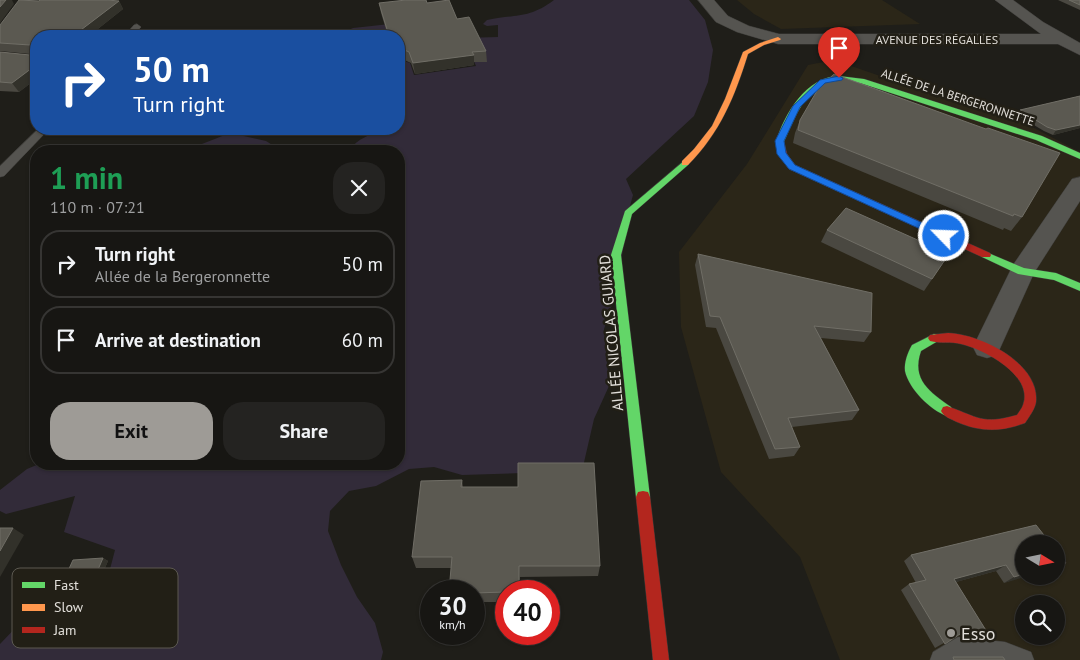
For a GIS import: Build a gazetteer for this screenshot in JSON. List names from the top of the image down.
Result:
{
  "streets": {
    "street": ["AVENUE DES RÉGALLES", "ALLÉE DE LA BERGERONNETTE", "ALLÉE NICOLAS GUIARD"]
  },
  "crossings": [
    ["AVENUE DES RÉGALLES", "ALLÉE NICOLAS GUIARD"]
  ],
  "places": ["Esso"],
  "legend": ["Fast", "Slow", "Jam"],
  "north": "right",
  "page": {
    "turn": ["50 m", "Turn right"],
    "heading": ["1 min", "110 m · 07:21"],
    "list": [
      {
        "name": "Turn right",
        "note": "Allée de la Bergeronnette",
        "value": "50 m"
      },
      {
        "name": "Arrive at destination",
        "value": "60 m"
      }
    ],
    "buttons": ["Exit", "Share"],
    "speed": "30 km/h",
    "limit": "40"
  }
}
